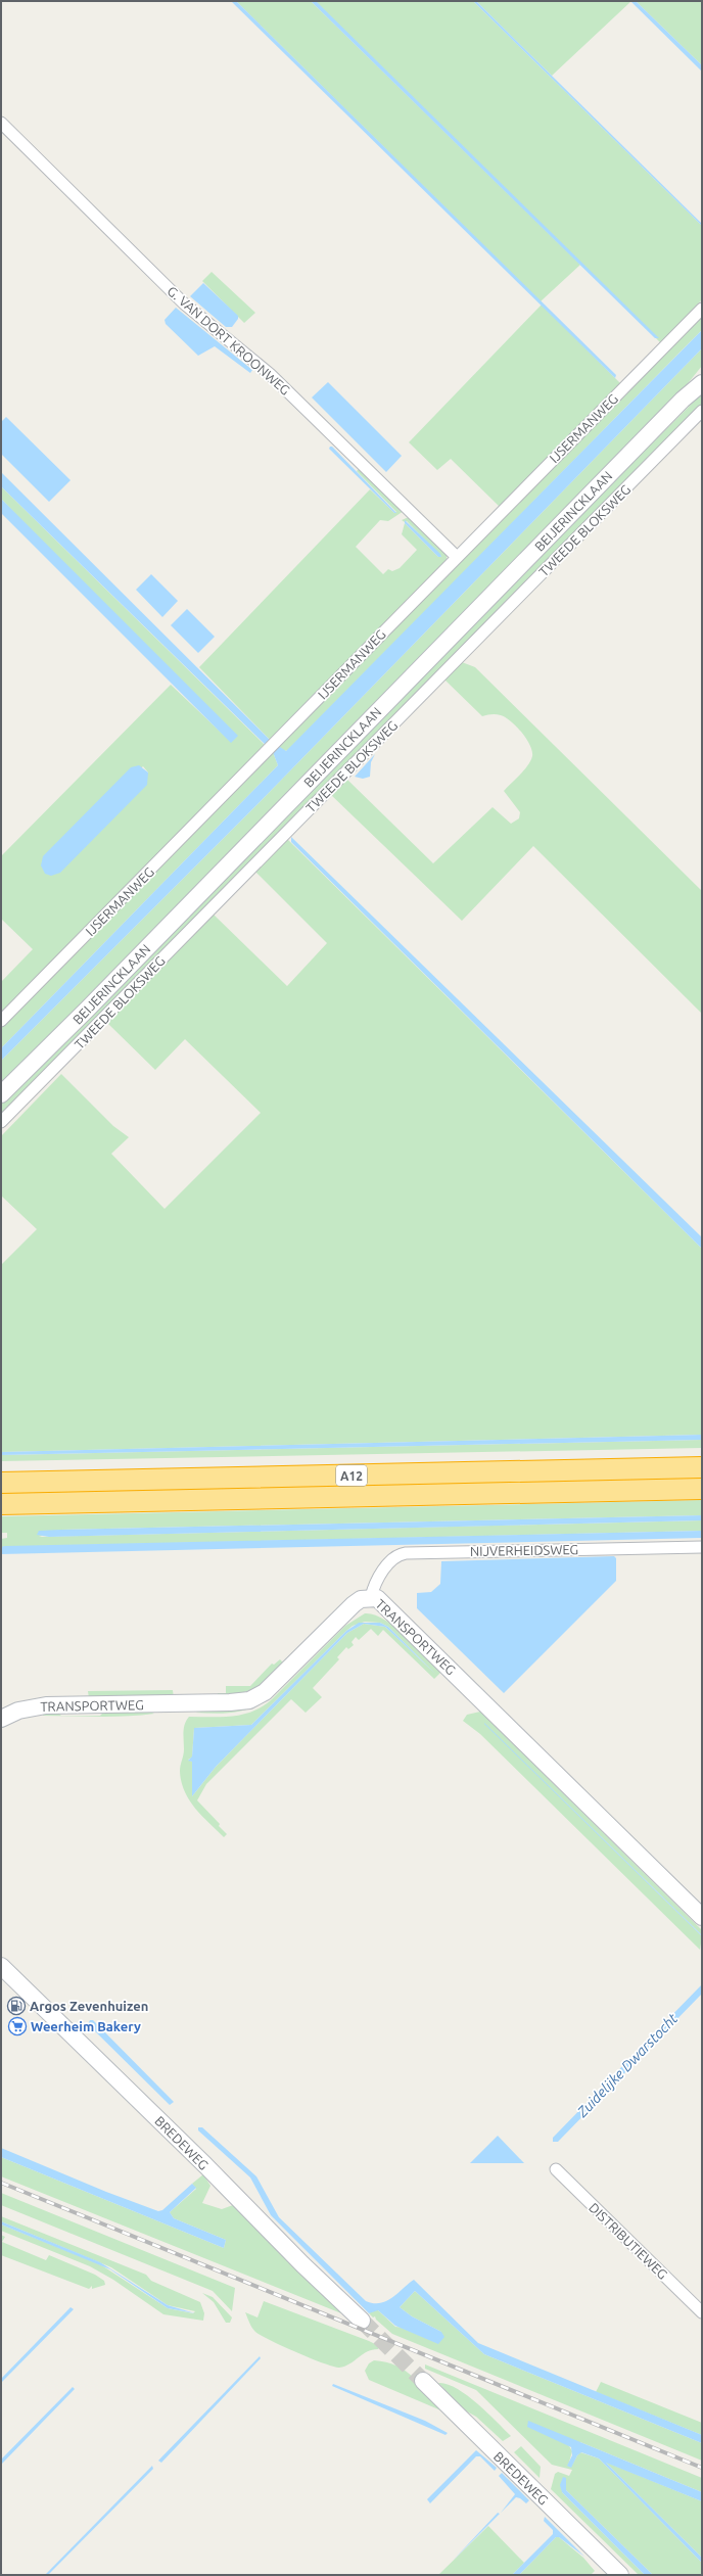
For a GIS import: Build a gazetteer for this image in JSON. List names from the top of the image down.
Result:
{
  "streets": {
    "highway": ["A12"],
    "street": [
      "G. VAN DORT KROONWEG",
      "IJSERMANWEG",
      "BEIJERINCKLAAN",
      "TWEEDE BLOKSWEG",
      "NIJVERHEIDSWEG",
      "TRANSPORTWEG",
      "BREDEWEG",
      "DISTRIBUTIEWEG"
    ]
  },
  "crossings": [
    ["G. VAN DORT KROONWEG", "IJSERMANWEG"],
    ["NIJVERHEIDSWEG", "TRANSPORTWEG"]
  ],
  "water": ["Zuidelijke Dwarstocht"],
  "places": {
    "fuel station": ["Argos Zevenhuizen"],
    "supermarket": ["Weerheim Bakery"]
  }
}
